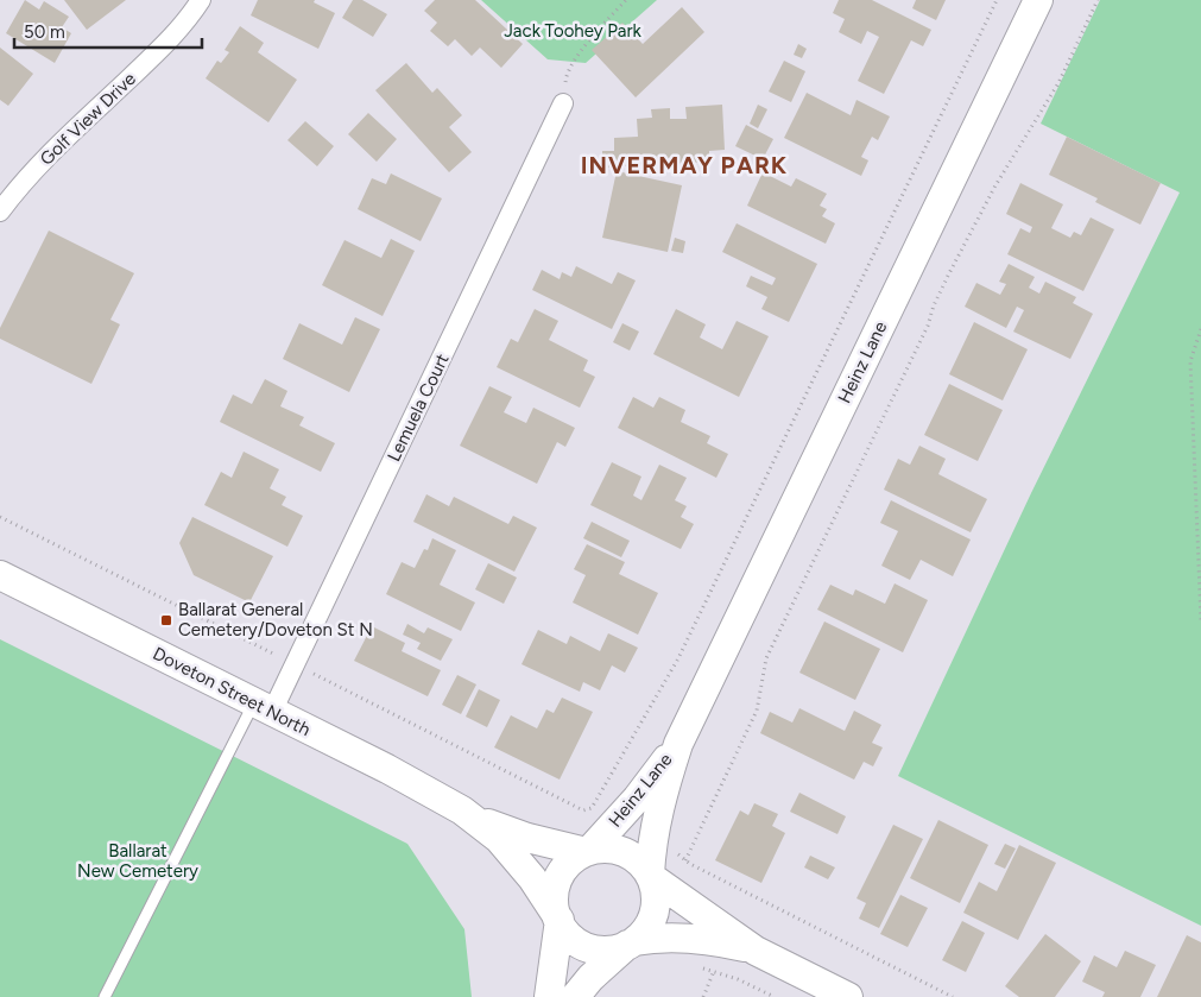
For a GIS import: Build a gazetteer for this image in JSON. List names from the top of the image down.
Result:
{
  "streets": {
    "street": [
      "Golf View Drive",
      "Heinz Lane",
      "Lemuela Court",
      "Doveton Street North"
    ]
  },
  "crossings": [
    ["Heinz Lane", "Doveton Street North"],
    ["Lemuela Court", "Doveton Street North"]
  ],
  "districts": ["INVERMAY PARK"],
  "parks": ["Jack Toohey Park", "Ballarat New Cemetery"],
  "places": {
    "transit": ["Ballarat General Cemetery/Doveton St N"]
  },
  "scale_bar": "50 m"
}
